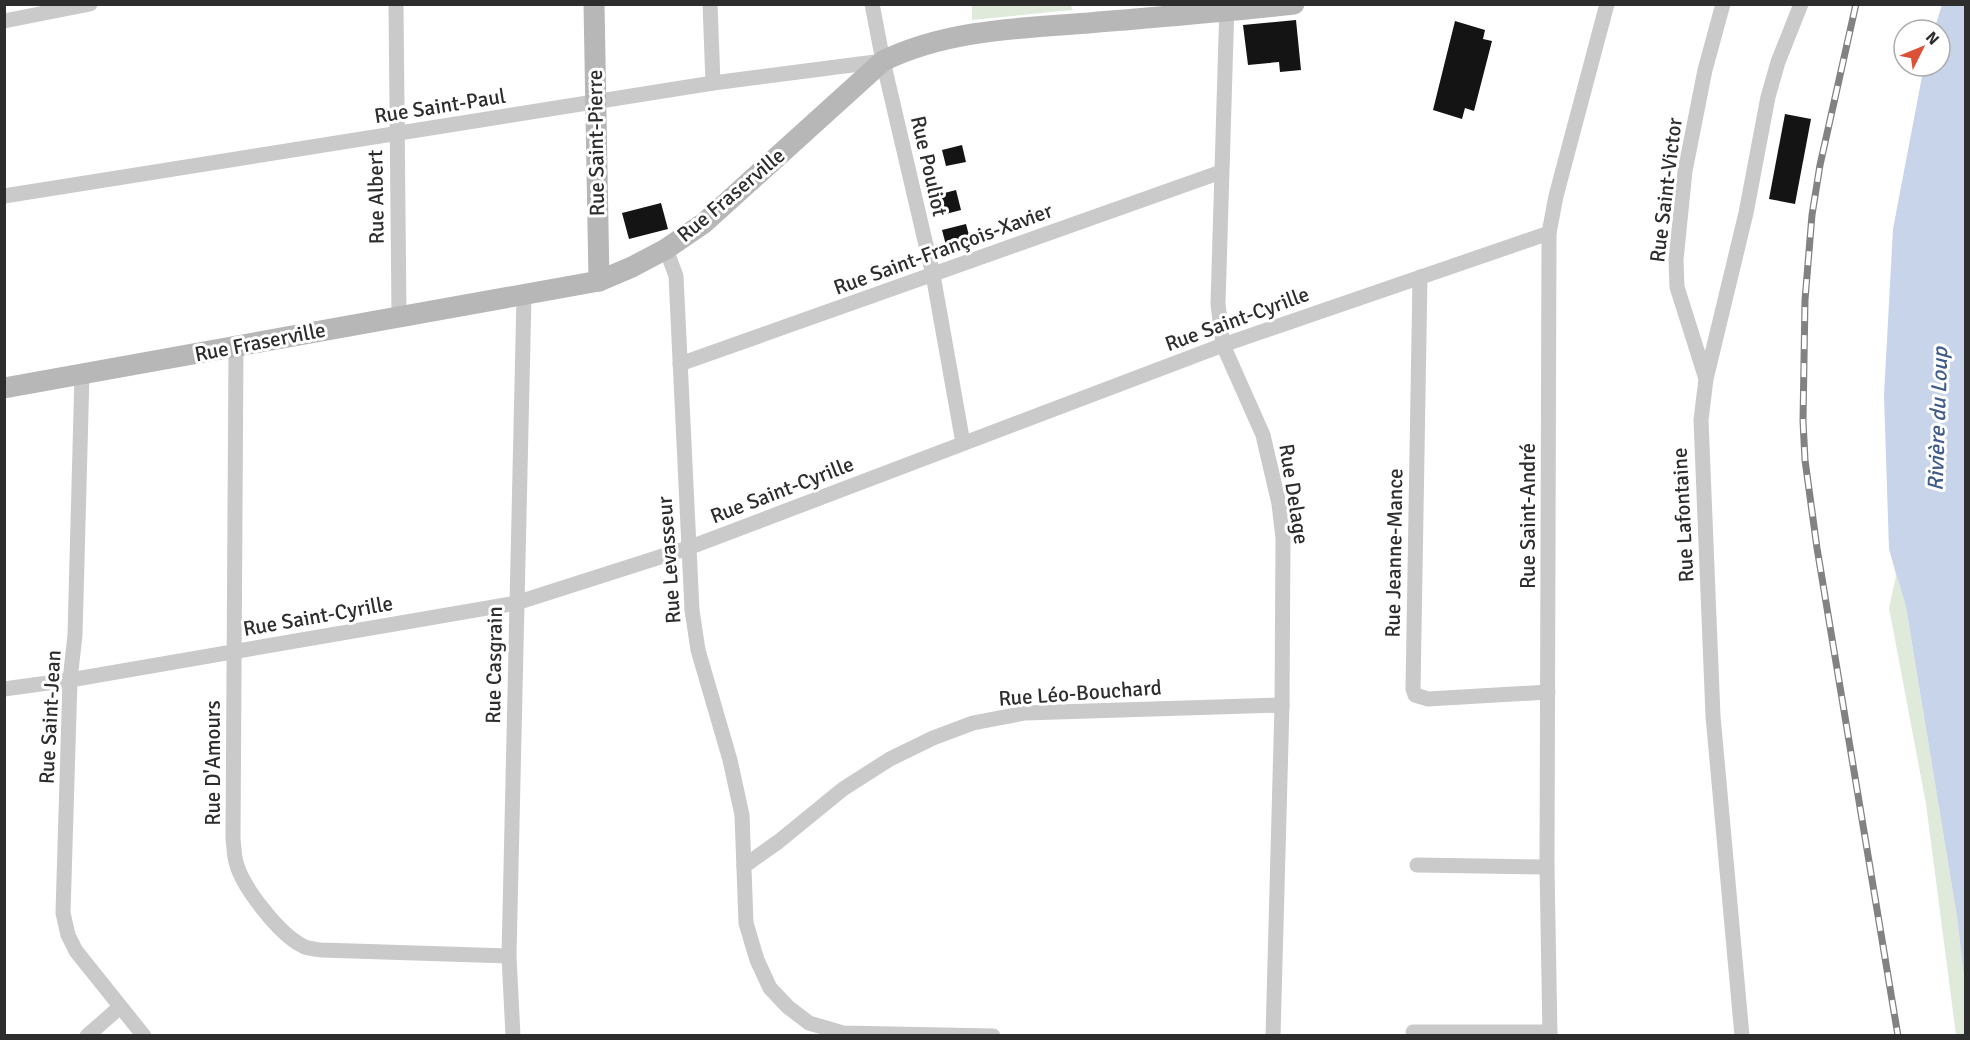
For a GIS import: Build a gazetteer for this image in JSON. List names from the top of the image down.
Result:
{
  "streets": {
    "main road": ["Rue Saint-Pierre", "Rue Fraserville"],
    "street": [
      "Rue Saint-Paul",
      "Rue Pouliot",
      "Rue Saint-Victor",
      "Rue Albert",
      "Rue Saint-François-Xavier",
      "Rue Saint-Cyrille",
      "Rue Delage",
      "Rue Lafontaine",
      "Rue Saint-André",
      "Rue Jeanne-Mance",
      "Rue Levasseur",
      "Rue Casgrain",
      "Rue Léo-Bouchard",
      "Rue Saint-Jean",
      "Rue D'Amours"
    ]
  },
  "crossings": [
    ["Rue Saint-Paul", "Rue Saint-Pierre"],
    ["Rue Saint-Paul", "Rue Pouliot"],
    ["Rue Saint-Paul", "Rue Fraserville"],
    ["Rue Saint-Paul", "Rue Albert"],
    ["Rue Saint-Pierre", "Rue Fraserville"],
    ["Rue Pouliot", "Rue Fraserville"],
    ["Rue Pouliot", "Rue Saint-François-Xavier"],
    ["Rue Pouliot", "Rue Saint-Cyrille"],
    ["Rue Saint-Victor", "Rue Lafontaine"],
    ["Rue Fraserville", "Rue Albert"],
    ["Rue Fraserville", "Rue Delage"],
    ["Rue Fraserville", "Rue Levasseur"],
    ["Rue Fraserville", "Rue Casgrain"],
    ["Rue Fraserville", "Rue Saint-Jean"],
    ["Rue Fraserville", "Rue D'Amours"],
    ["Rue Saint-François-Xavier", "Rue Delage"],
    ["Rue Saint-François-Xavier", "Rue Levasseur"],
    ["Rue Saint-Cyrille", "Rue Delage"],
    ["Rue Saint-Cyrille", "Rue Saint-André"],
    ["Rue Saint-Cyrille", "Rue Jeanne-Mance"],
    ["Rue Saint-Cyrille", "Rue Levasseur"],
    ["Rue Saint-Cyrille", "Rue Casgrain"],
    ["Rue Saint-Cyrille", "Rue Saint-Jean"],
    ["Rue Saint-Cyrille", "Rue D'Amours"],
    ["Rue Delage", "Rue Léo-Bouchard"],
    ["Rue Saint-André", "Rue Jeanne-Mance"],
    ["Rue Levasseur", "Rue Léo-Bouchard"],
    ["Rue Casgrain", "Rue D'Amours"]
  ],
  "water": ["Rivière du Loup"],
  "north": "top right"
}
